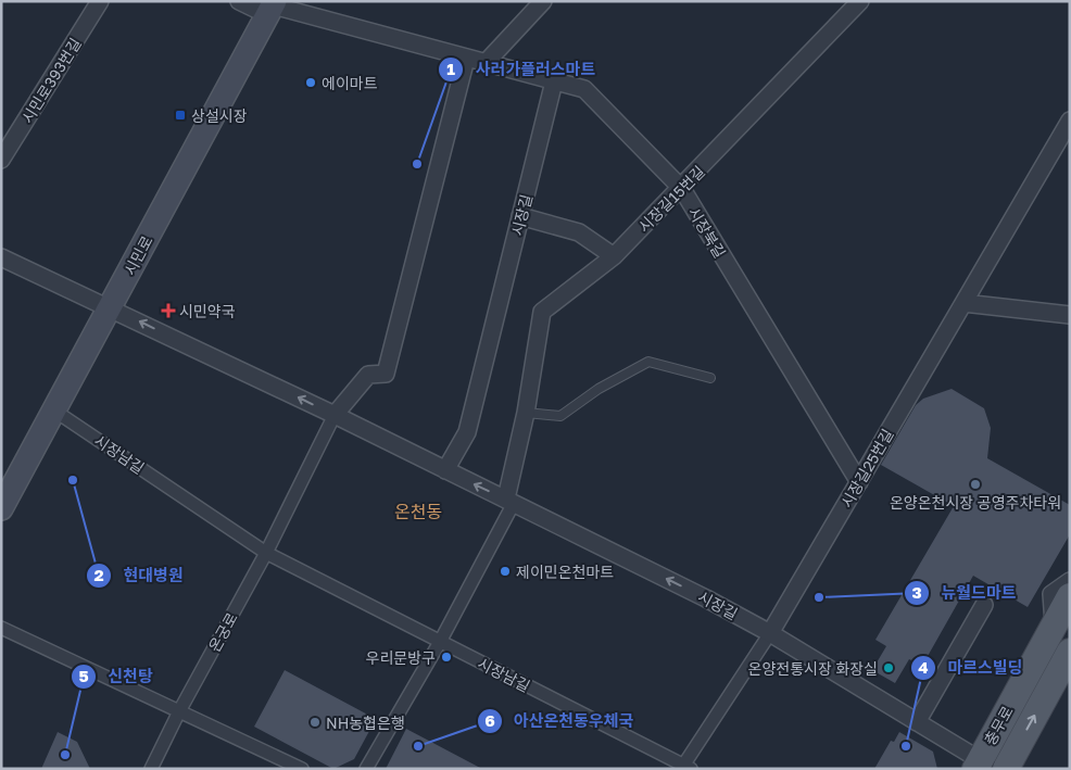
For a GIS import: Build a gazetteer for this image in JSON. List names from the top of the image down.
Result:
{
  "streets": {
    "main road": ["시민로", "충무로"],
    "street": [
      "시민로393번길",
      "시장길15번길",
      "시장길",
      "시장북길",
      "시장남길",
      "시장길25번길",
      "온궁로"
    ]
  },
  "crossings": [
    ["시장길15번길", "시장길"],
    ["시장길15번길", "시장북길"],
    ["시장길", "시장북길"],
    ["시장길", "시민로"],
    ["시장길", "시장남길"],
    ["시장길", "시장길25번길"],
    ["시장길", "충무로"],
    ["시장북길", "시민로"],
    ["시장북길", "시장길25번길"],
    ["시민로", "시장남길"],
    ["시장남길", "시장길25번길"],
    ["시장남길", "온궁로"]
  ],
  "one_way": ["시장길"],
  "districts": ["온천동"],
  "places": {
    "other": [
      "에이마트",
      "사러가플러스마트",
      "현대병원",
      "온양온천시장 공영주차타워",
      "제이민온천마트",
      "뉴월드마트",
      "우리문방구",
      "온양전통시장 화장실",
      "NH농협은행",
      "아산온천동우체국",
      "마르스빌딩",
      "신천탕"
    ],
    "transit": ["상설시장"],
    "health": ["시민약국"]
  }
}
